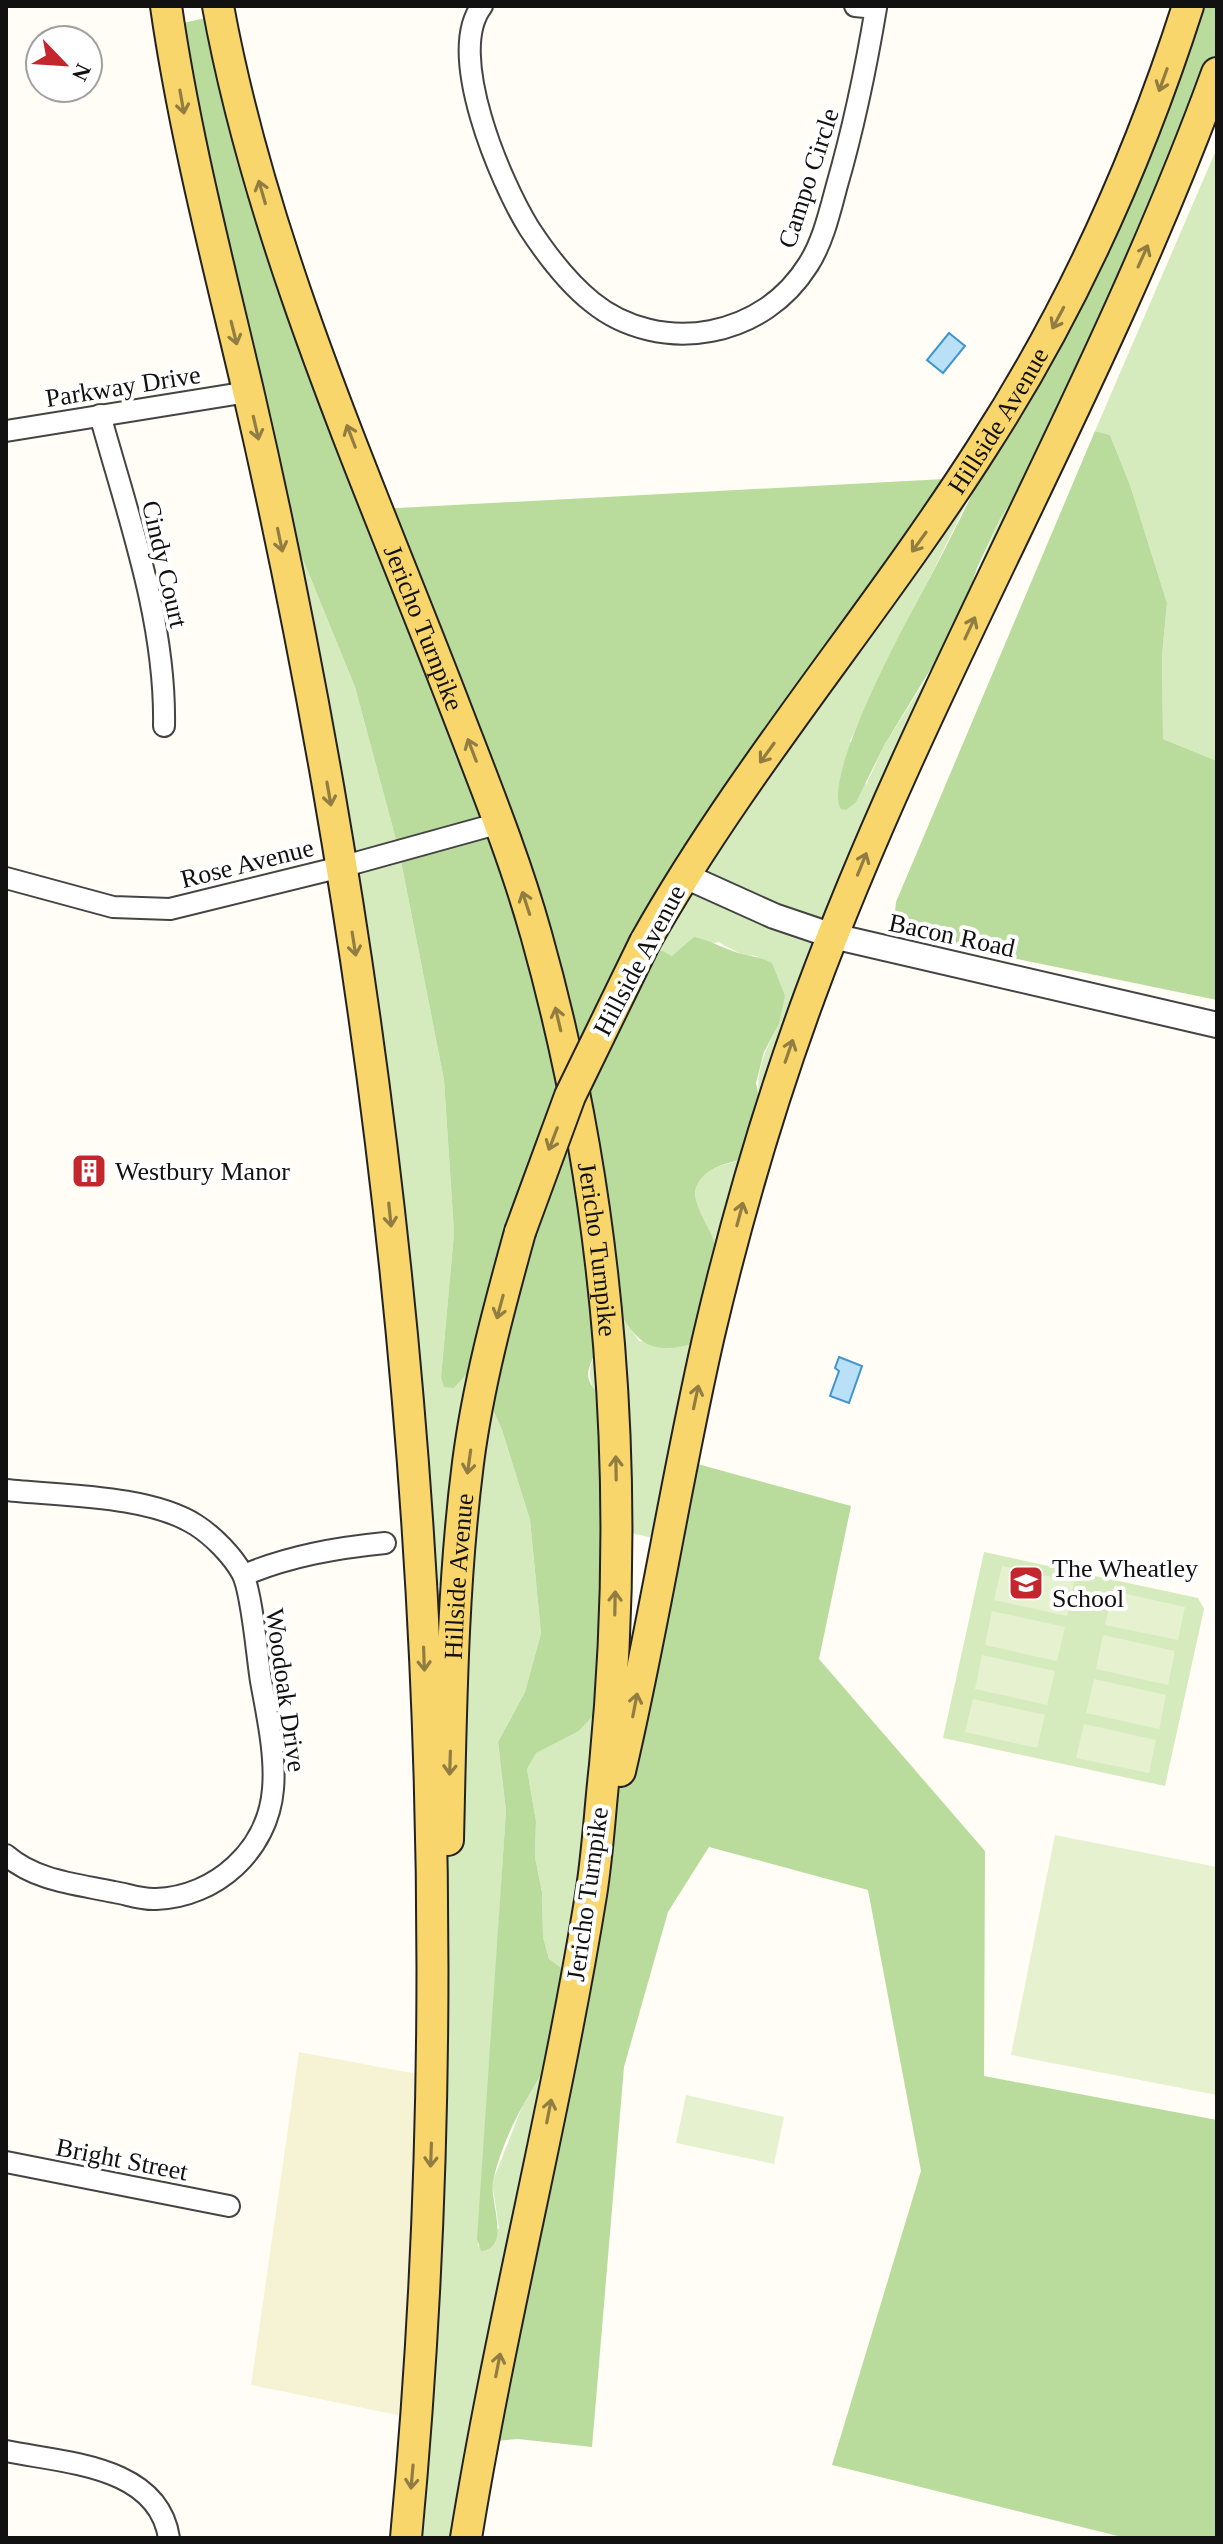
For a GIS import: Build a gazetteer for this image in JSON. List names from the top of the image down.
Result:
{
  "streets": {
    "main road": ["Hillside Avenue", "Jericho Turnpike"],
    "street": [
      "Campo Circle",
      "Parkway Drive",
      "Cindy Court",
      "Rose Avenue",
      "Bacon Road",
      "Woodoak Drive",
      "Bright Street"
    ]
  },
  "crossings": [
    ["Parkway Drive", "Cindy Court"],
    ["Hillside Avenue", "Jericho Turnpike"],
    ["Hillside Avenue", "Bacon Road"],
    ["Jericho Turnpike", "Rose Avenue"]
  ],
  "places": {
    "building": ["Westbury Manor"],
    "school or university": ["The Wheatley School"]
  },
  "north": "bottom right"
}
